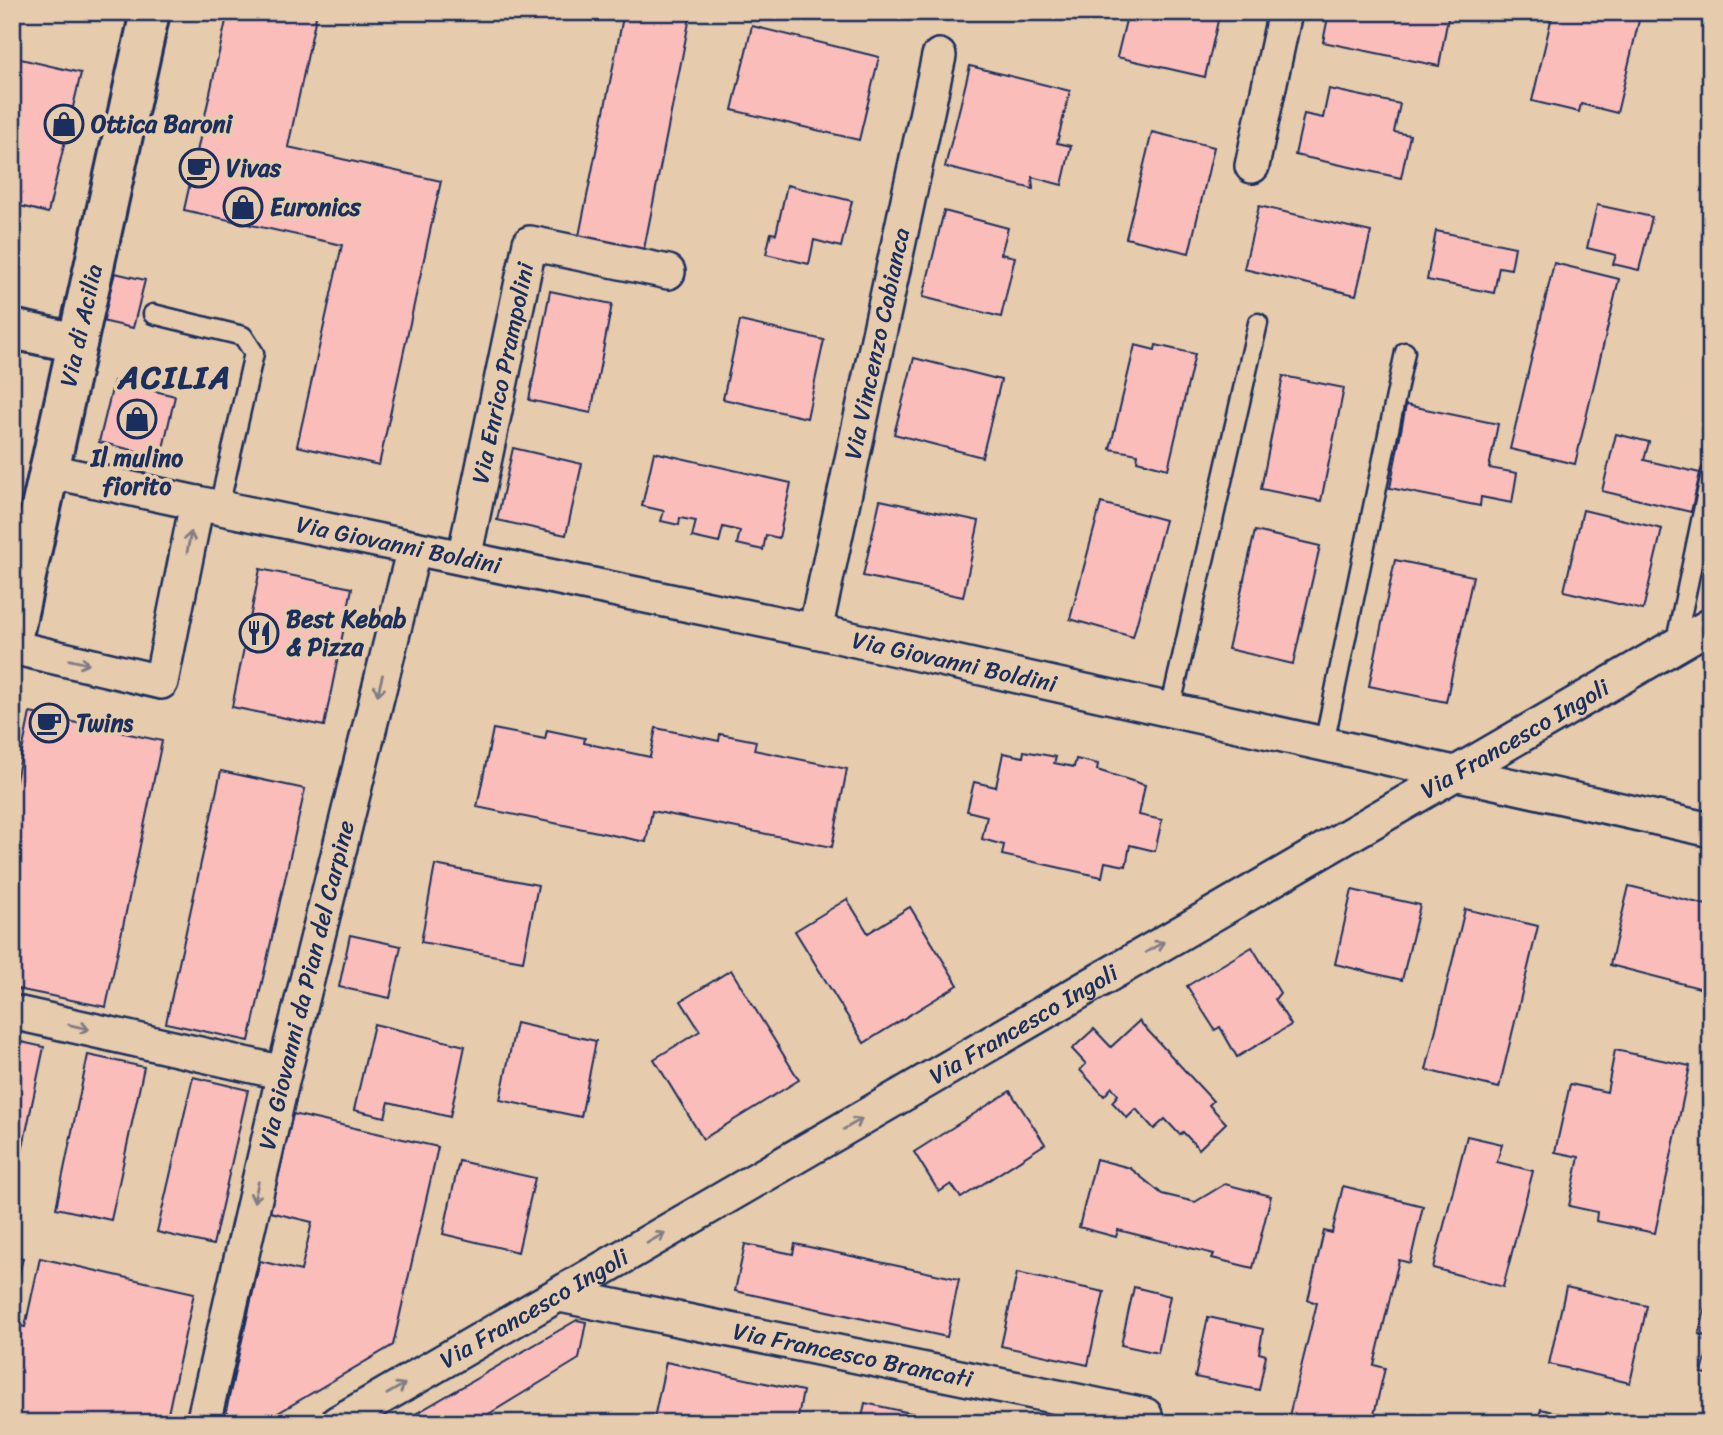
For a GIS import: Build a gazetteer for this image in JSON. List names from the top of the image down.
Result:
{
  "streets": {
    "street": [
      "Via di Acilia",
      "Via Vincenzo Cabianca",
      "Via Enrico Prampolini",
      "Via Giovanni Boldini",
      "Via Francesco Ingoli",
      "Via Giovanni da Pian del Carpine",
      "Via Francesco Brancati"
    ]
  },
  "crossings": [
    ["Via di Acilia", "Via Giovanni Boldini"],
    ["Via Vincenzo Cabianca", "Via Giovanni Boldini"],
    ["Via Enrico Prampolini", "Via Giovanni Boldini"],
    ["Via Giovanni Boldini", "Via Francesco Ingoli"],
    ["Via Giovanni Boldini", "Via Giovanni da Pian del Carpine"],
    ["Via Francesco Ingoli", "Via Francesco Brancati"]
  ],
  "one_way": ["Via Francesco Ingoli", "Via Giovanni da Pian del Carpine"],
  "districts": ["ACILIA"],
  "places": {
    "shop": ["Ottica Baroni", "Euronics", "Il mulino fiorito"],
    "cafe": ["Vivas", "Twins"],
    "restaurant": ["Best Kebab & Pizza"]
  }
}
